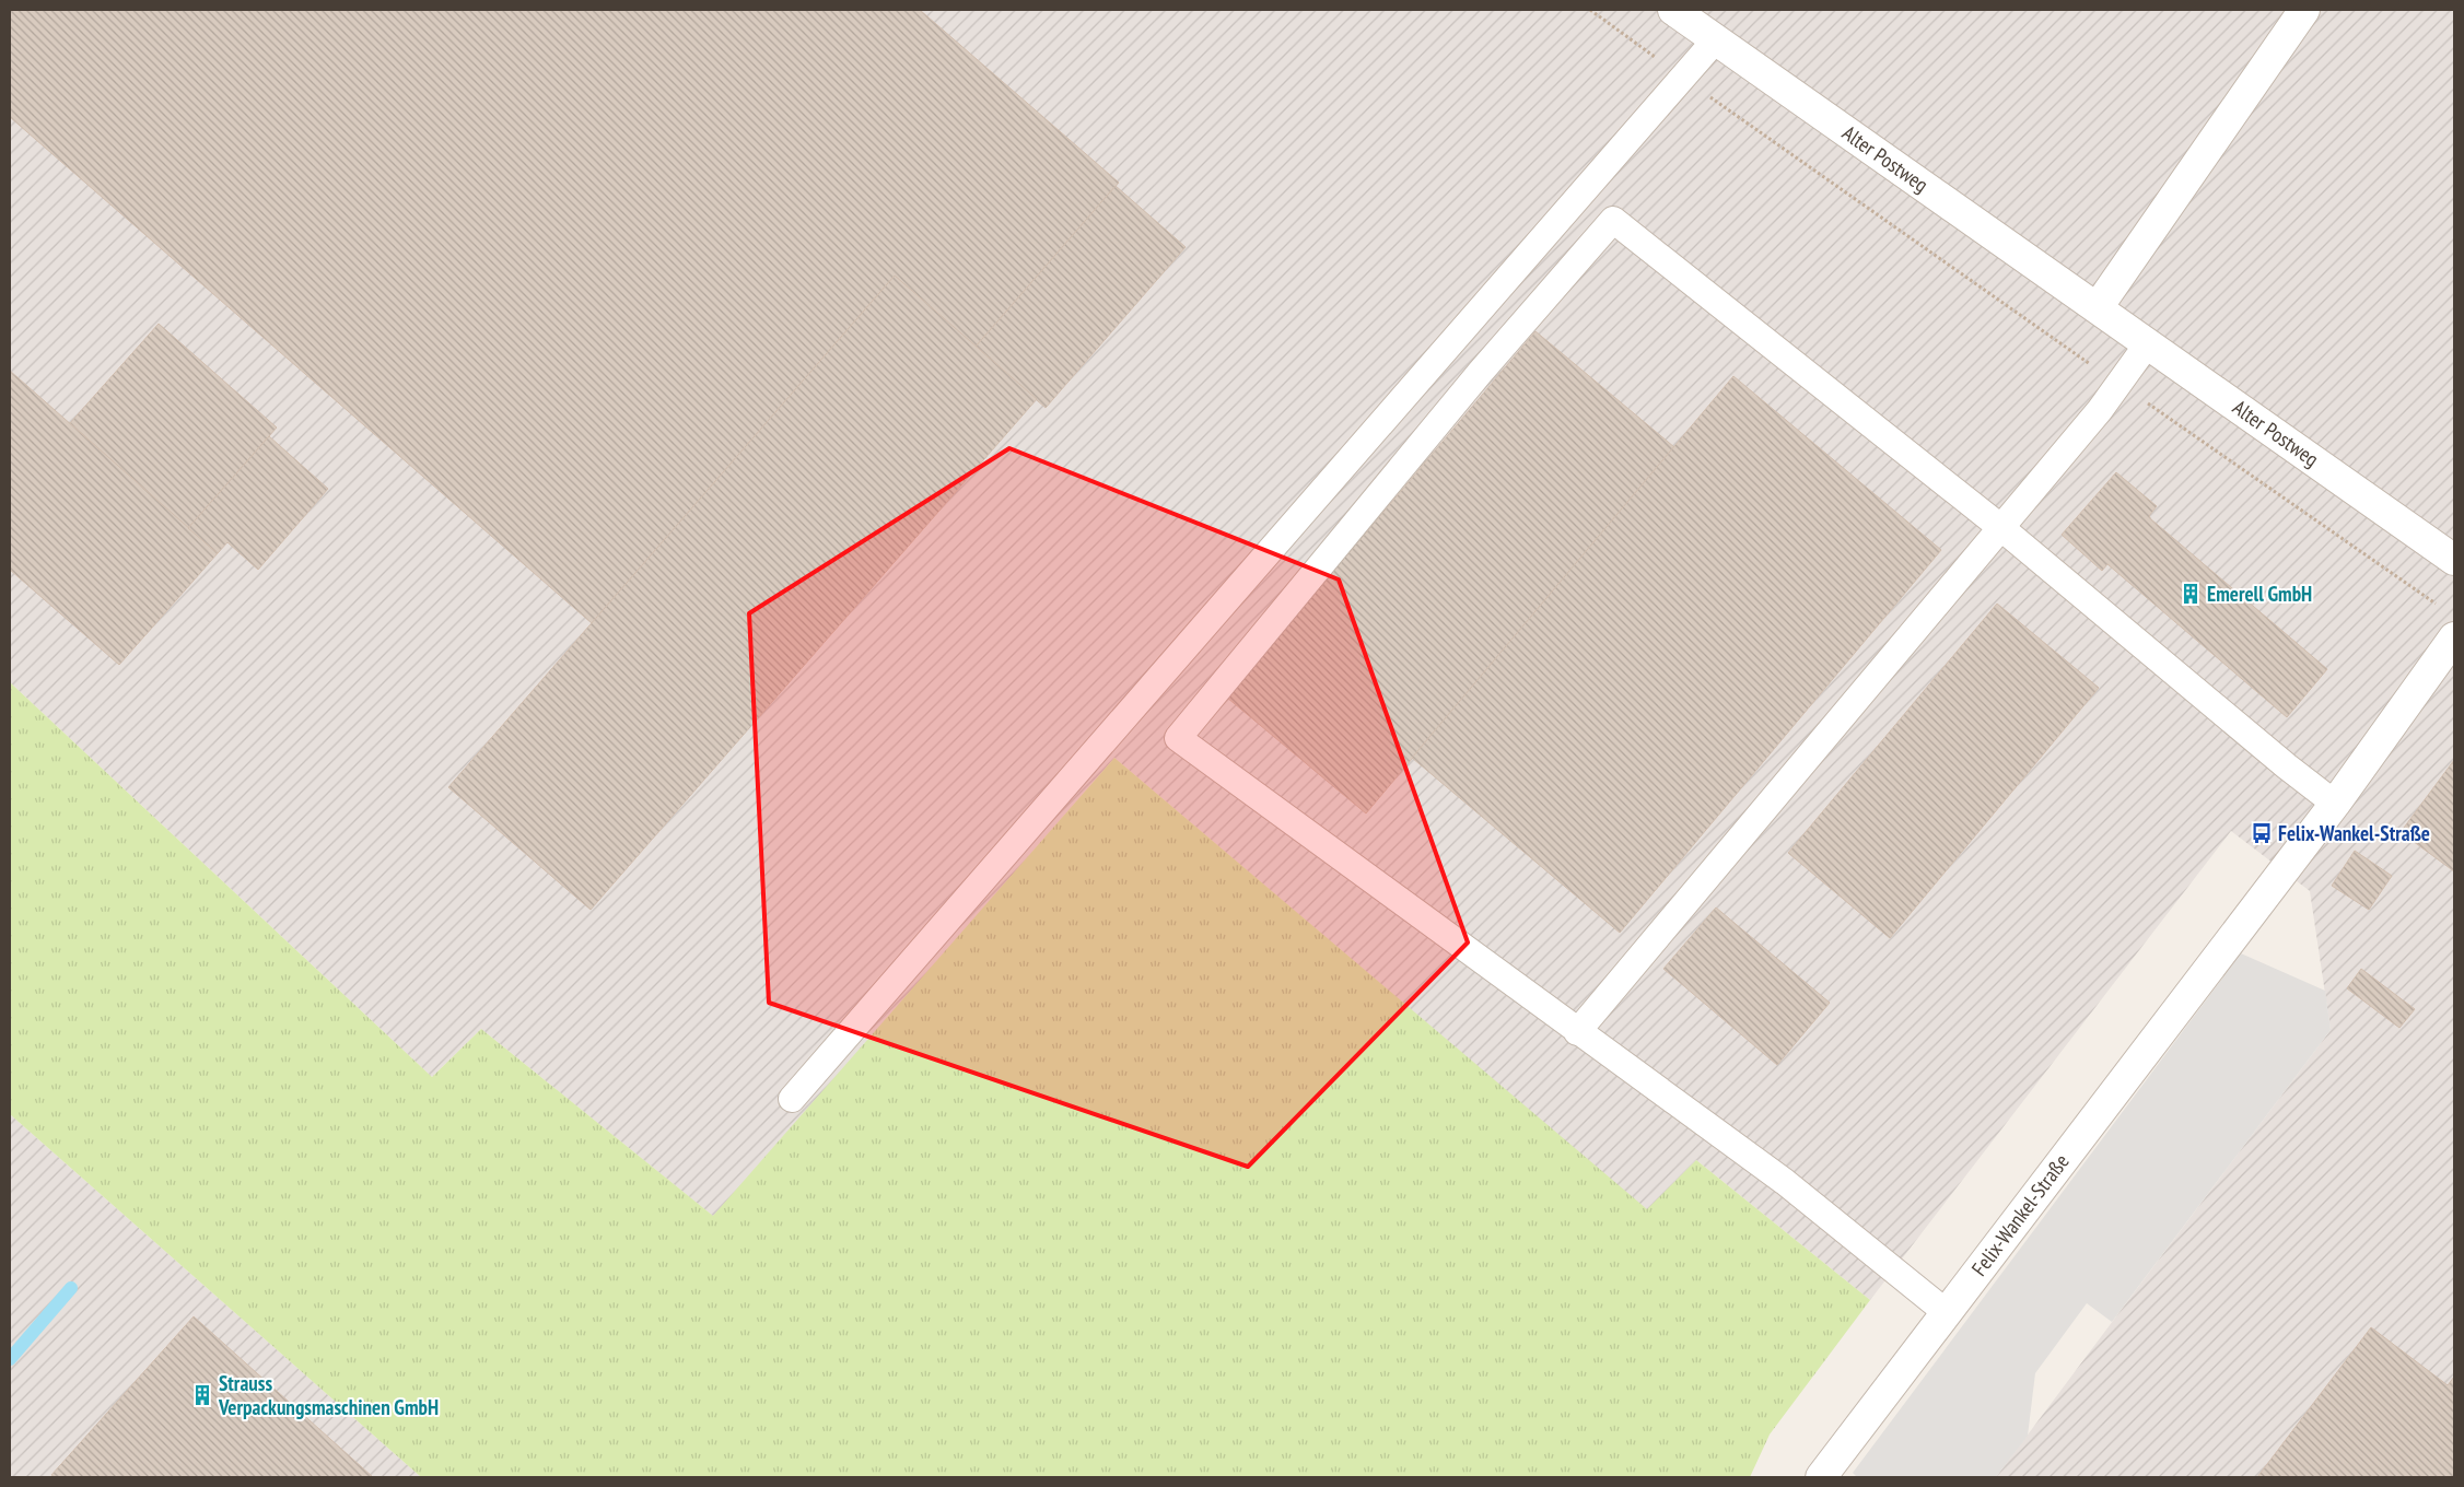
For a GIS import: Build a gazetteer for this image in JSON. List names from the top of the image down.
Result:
{
  "streets": {
    "street": ["Alter Postweg", "Felix-Wankel-Straße"]
  },
  "places": {
    "building": ["Emerell GmbH", "Strauss Verpackungsmaschinen GmbH"],
    "bus stop": ["Felix-Wankel-Straße"]
  }
}
